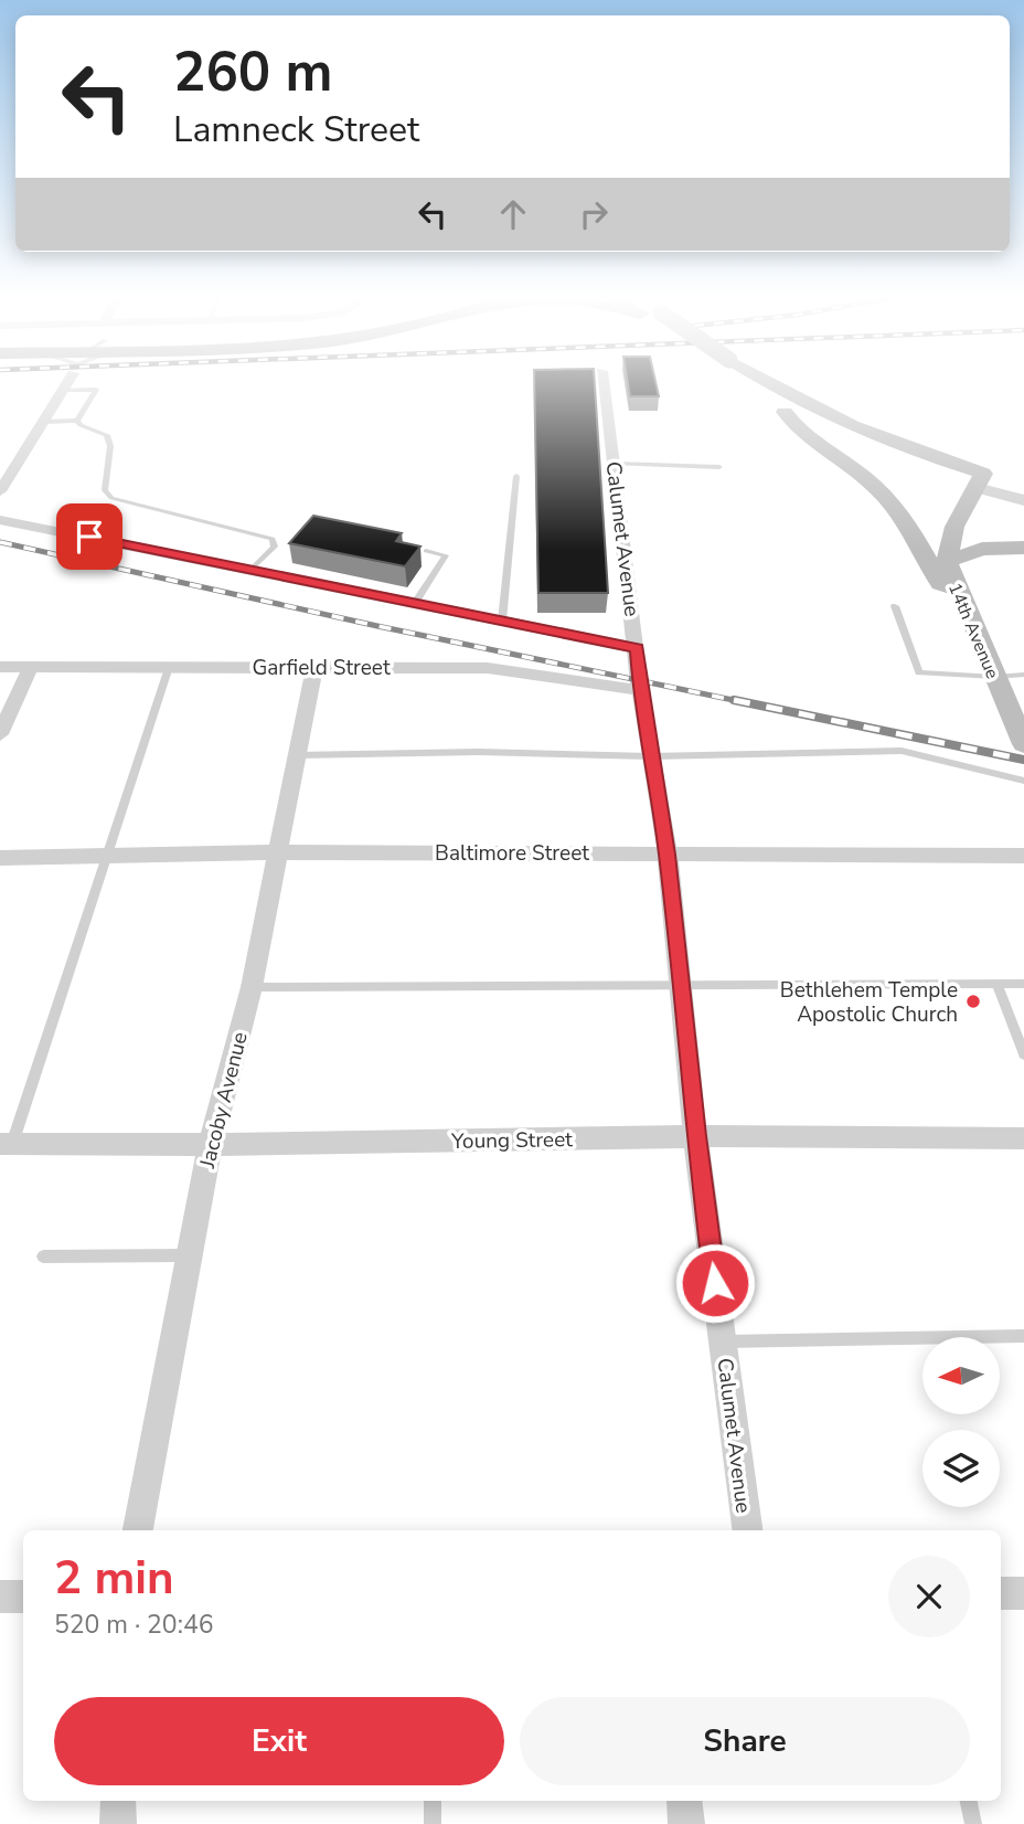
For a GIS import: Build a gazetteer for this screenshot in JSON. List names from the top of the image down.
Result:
{
  "streets": {
    "main road": ["14th Avenue"],
    "street": [
      "Calumet Avenue",
      "Garfield Street",
      "Baltimore Street",
      "Jacoby Avenue",
      "Young Street"
    ]
  },
  "crossings": [
    ["Calumet Avenue", "Garfield Street"],
    ["Calumet Avenue", "Baltimore Street"],
    ["Calumet Avenue", "Young Street"],
    ["Garfield Street", "Jacoby Avenue"],
    ["Baltimore Street", "Jacoby Avenue"],
    ["Jacoby Avenue", "Young Street"]
  ],
  "places": ["Bethlehem Temple Apostolic Church"],
  "north": "left",
  "page": {
    "turn": ["260 m", "Lamneck Street"],
    "heading": ["2 min", "520 m · 20:46"],
    "buttons": ["Exit", "Share"]
  }
}
